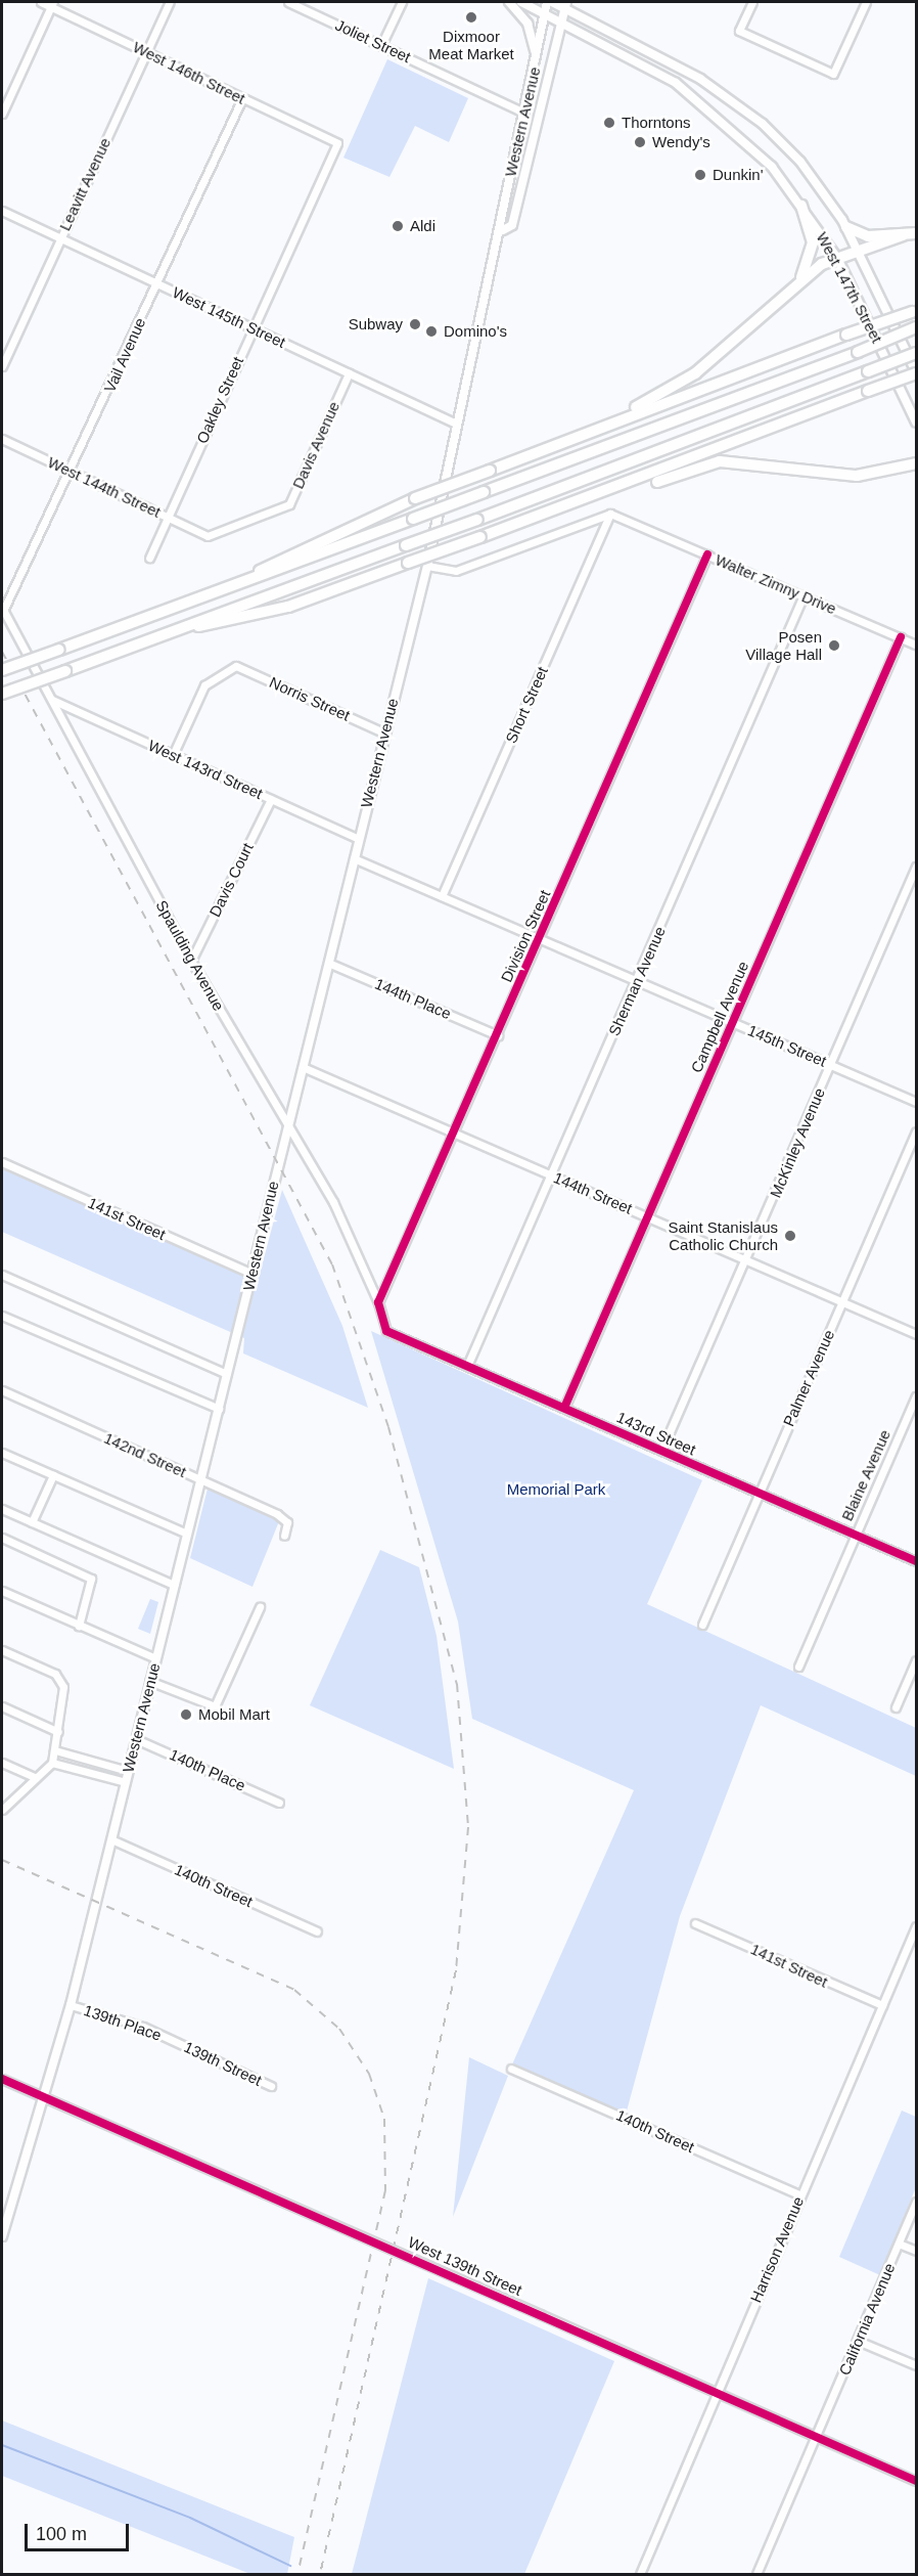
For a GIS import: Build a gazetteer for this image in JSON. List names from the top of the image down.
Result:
{
  "streets": {
    "main road": ["Western Avenue", "West 147th Street"],
    "street": [
      "Joliet Street",
      "West 146th Street",
      "Leavitt Avenue",
      "West 145th Street",
      "Vail Avenue",
      "Oakley Street",
      "Davis Avenue",
      "West 144th Street",
      "Walter Zimny Drive",
      "Norris Street",
      "Short Street",
      "West 143rd Street",
      "Davis Court",
      "Division Street",
      "Spaulding Avenue",
      "Sherman Avenue",
      "144th Place",
      "Campbell Avenue",
      "145th Street",
      "McKinley Avenue",
      "144th Street",
      "141st Street",
      "Palmer Avenue",
      "143rd Street",
      "142nd Street",
      "Blaine Avenue",
      "140th Place",
      "140th Street",
      "139th Place",
      "139th Street",
      "Harrison Avenue",
      "West 139th Street",
      "California Avenue"
    ]
  },
  "crossings": [
    ["Joliet Street", "Western Avenue"],
    ["West 146th Street", "Leavitt Avenue"],
    ["West 146th Street", "Vail Avenue"],
    ["West 146th Street", "Oakley Street"],
    ["Western Avenue", "West 147th Street"],
    ["Western Avenue", "West 145th Street"],
    ["Western Avenue", "Norris Street"],
    ["Western Avenue", "West 143rd Street"],
    ["Western Avenue", "Spaulding Avenue"],
    ["Western Avenue", "144th Place"],
    ["Western Avenue", "145th Street"],
    ["Western Avenue", "144th Street"],
    ["Western Avenue", "141st Street"],
    ["Western Avenue", "142nd Street"],
    ["Western Avenue", "140th Place"],
    ["Western Avenue", "140th Street"],
    ["Western Avenue", "139th Place"],
    ["Western Avenue", "West 139th Street"],
    ["Leavitt Avenue", "West 145th Street"],
    ["West 145th Street", "Vail Avenue"],
    ["West 145th Street", "Oakley Street"],
    ["West 145th Street", "Davis Avenue"],
    ["Vail Avenue", "West 144th Street"],
    ["Vail Avenue", "Spaulding Avenue"],
    ["Oakley Street", "West 144th Street"],
    ["Davis Avenue", "West 144th Street"],
    ["Walter Zimny Drive", "Short Street"],
    ["Walter Zimny Drive", "Division Street"],
    ["Walter Zimny Drive", "Sherman Avenue"],
    ["Walter Zimny Drive", "Campbell Avenue"],
    ["Norris Street", "West 143rd Street"],
    ["Short Street", "145th Street"],
    ["West 143rd Street", "Davis Court"],
    ["West 143rd Street", "Spaulding Avenue"],
    ["Davis Court", "Spaulding Avenue"],
    ["Division Street", "Spaulding Avenue"],
    ["Division Street", "144th Place"],
    ["Division Street", "145th Street"],
    ["Division Street", "144th Street"],
    ["Division Street", "143rd Street"],
    ["Spaulding Avenue", "143rd Street"],
    ["Sherman Avenue", "145th Street"],
    ["Sherman Avenue", "144th Street"],
    ["Sherman Avenue", "143rd Street"],
    ["Campbell Avenue", "145th Street"],
    ["Campbell Avenue", "144th Street"],
    ["Campbell Avenue", "143rd Street"],
    ["145th Street", "McKinley Avenue"],
    ["McKinley Avenue", "144th Street"],
    ["McKinley Avenue", "143rd Street"],
    ["144th Street", "Palmer Avenue"],
    ["141st Street", "Harrison Avenue"],
    ["Palmer Avenue", "143rd Street"],
    ["143rd Street", "Blaine Avenue"],
    ["140th Street", "Harrison Avenue"],
    ["139th Place", "139th Street"],
    ["Harrison Avenue", "West 139th Street"],
    ["West 139th Street", "California Avenue"]
  ],
  "parks": ["Memorial Park"],
  "places": [
    "Dixmoor Meat Market",
    "Thorntons",
    "Wendy's",
    "Dunkin'",
    "Aldi",
    "Subway",
    "Domino's",
    "Posen Village Hall",
    "Saint Stanislaus Catholic Church",
    "Mobil Mart"
  ],
  "scale_bar": "100 m"
}
